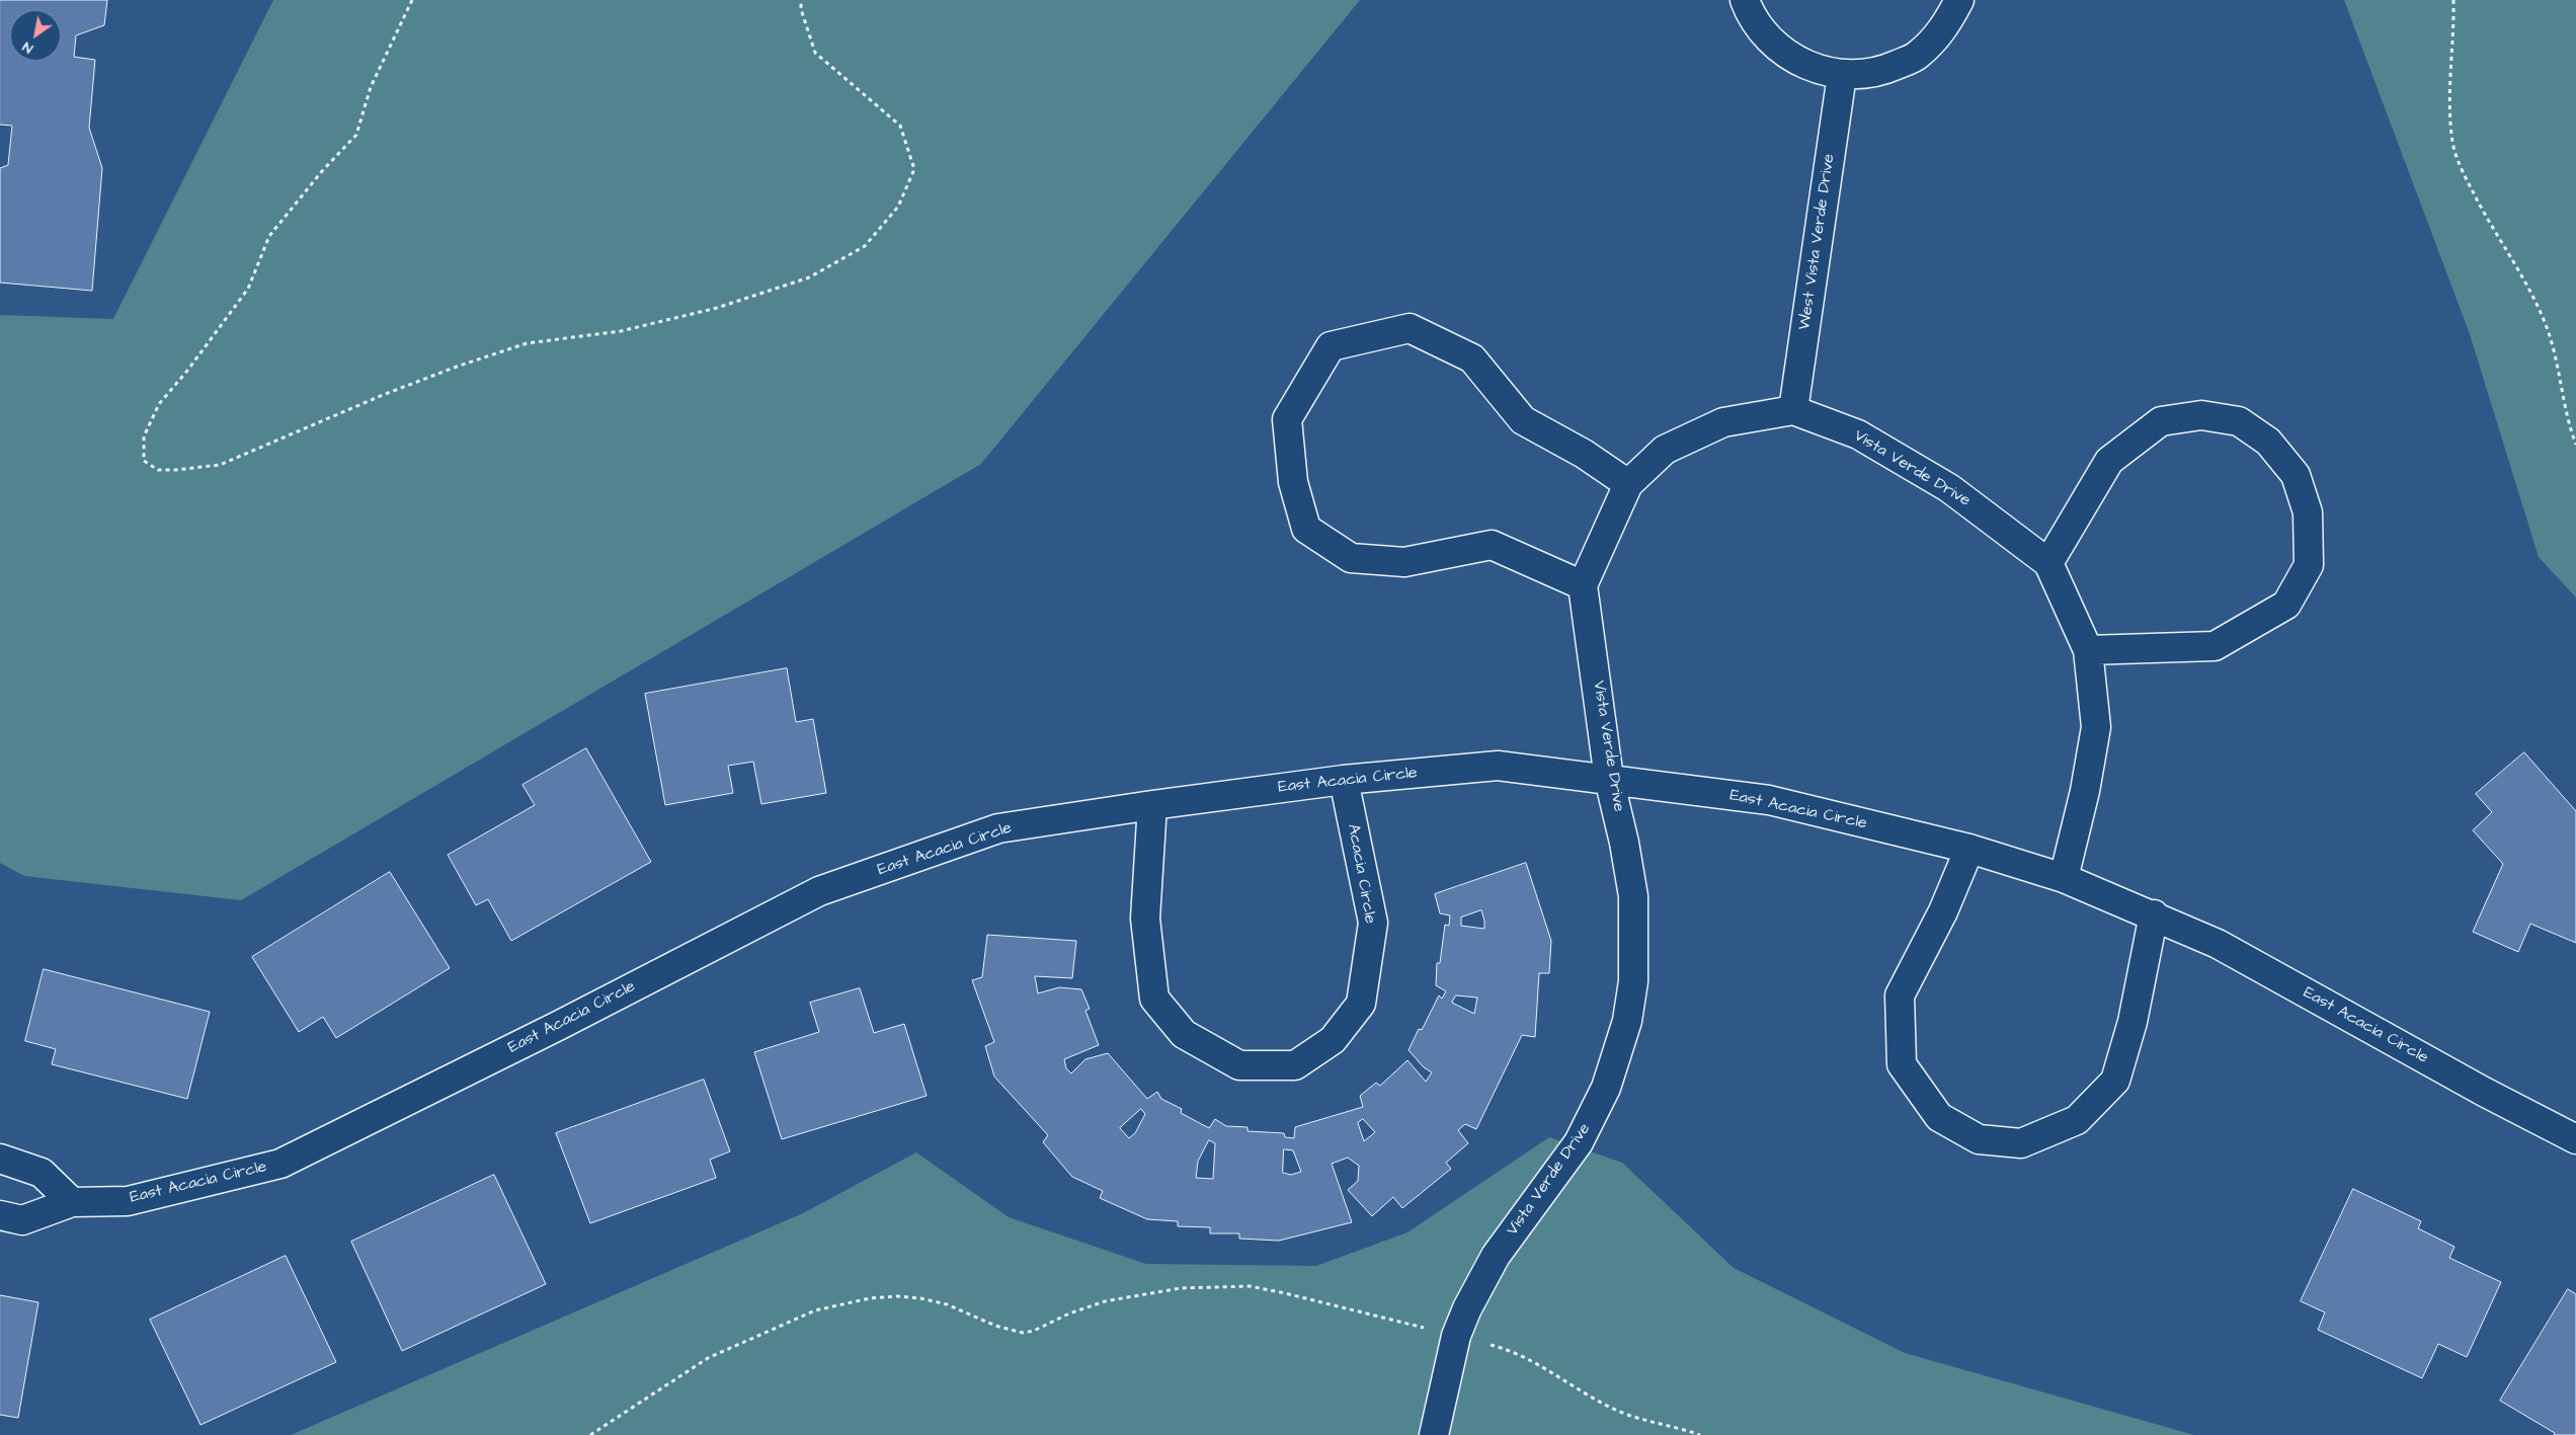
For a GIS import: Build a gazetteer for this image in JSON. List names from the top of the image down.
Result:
{
  "streets": {
    "street": [
      "West Vista Verde Drive",
      "Vista Verde Drive",
      "East Acacia Circle",
      "Acacia Circle"
    ]
  },
  "crossings": [
    ["West Vista Verde Drive", "Vista Verde Drive"],
    ["Vista Verde Drive", "East Acacia Circle"],
    ["East Acacia Circle", "Acacia Circle"]
  ],
  "north": "bottom left"
}
